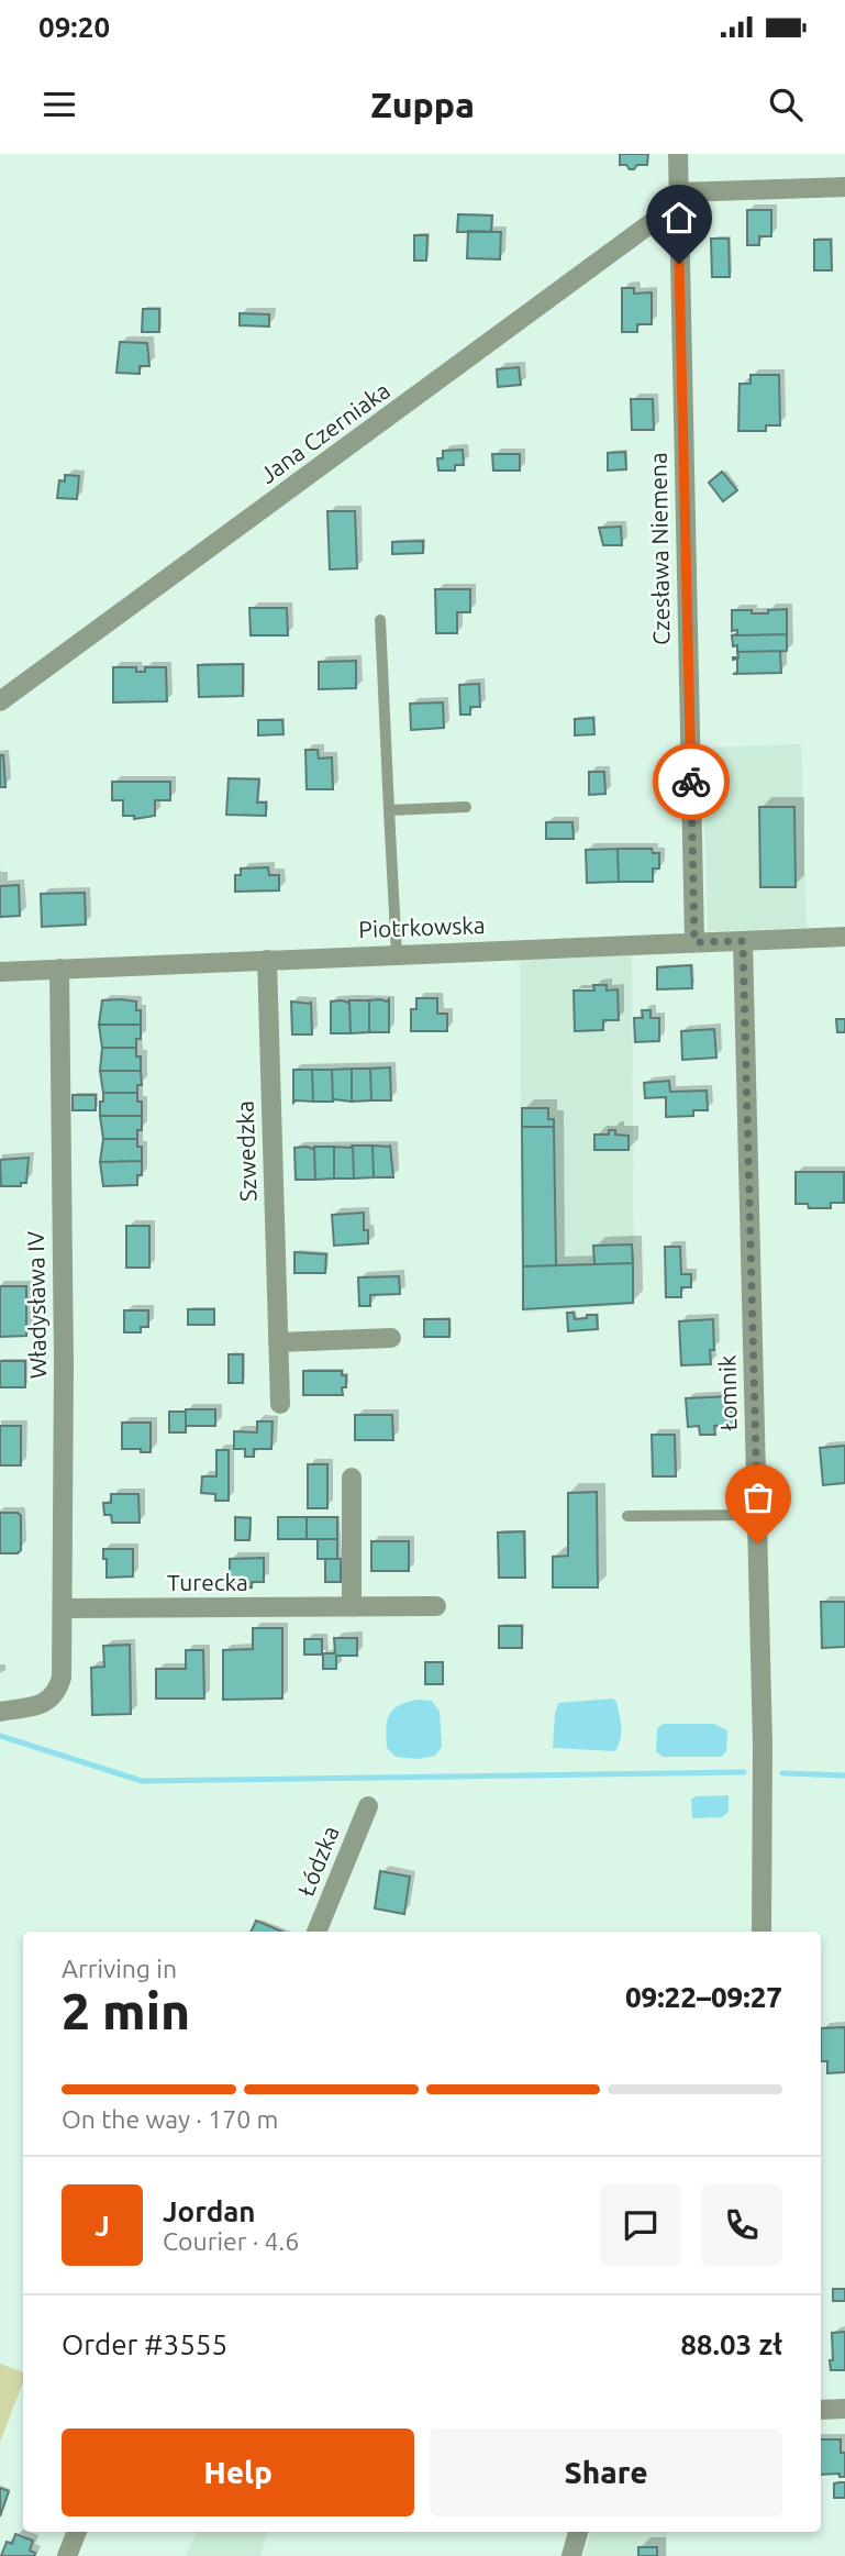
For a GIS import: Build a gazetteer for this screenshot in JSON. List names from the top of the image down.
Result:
{
  "streets": {
    "street": [
      "Jana Czerniaka",
      "Czesława Niemena",
      "Piotrkowska",
      "Szwedzka",
      "Władysława IV",
      "Łomnik",
      "Turecka",
      "Łódzka"
    ]
  },
  "crossings": [
    ["Jana Czerniaka", "Czesława Niemena"],
    ["Czesława Niemena", "Piotrkowska"],
    ["Piotrkowska", "Szwedzka"],
    ["Piotrkowska", "Władysława IV"],
    ["Piotrkowska", "Łomnik"],
    ["Władysława IV", "Turecka"]
  ],
  "page": {
    "status": "09:20",
    "header": "Zuppa",
    "heading": ["2 min", "Arriving in", "09:22–09:27"],
    "panel": [
      "Jordan",
      "Courier · 4.6",
      "Order #3555",
      "88.03 zł"
    ],
    "bar": "On the way · 170 m",
    "round": "J",
    "buttons": ["Help", "Share"]
  }
}
